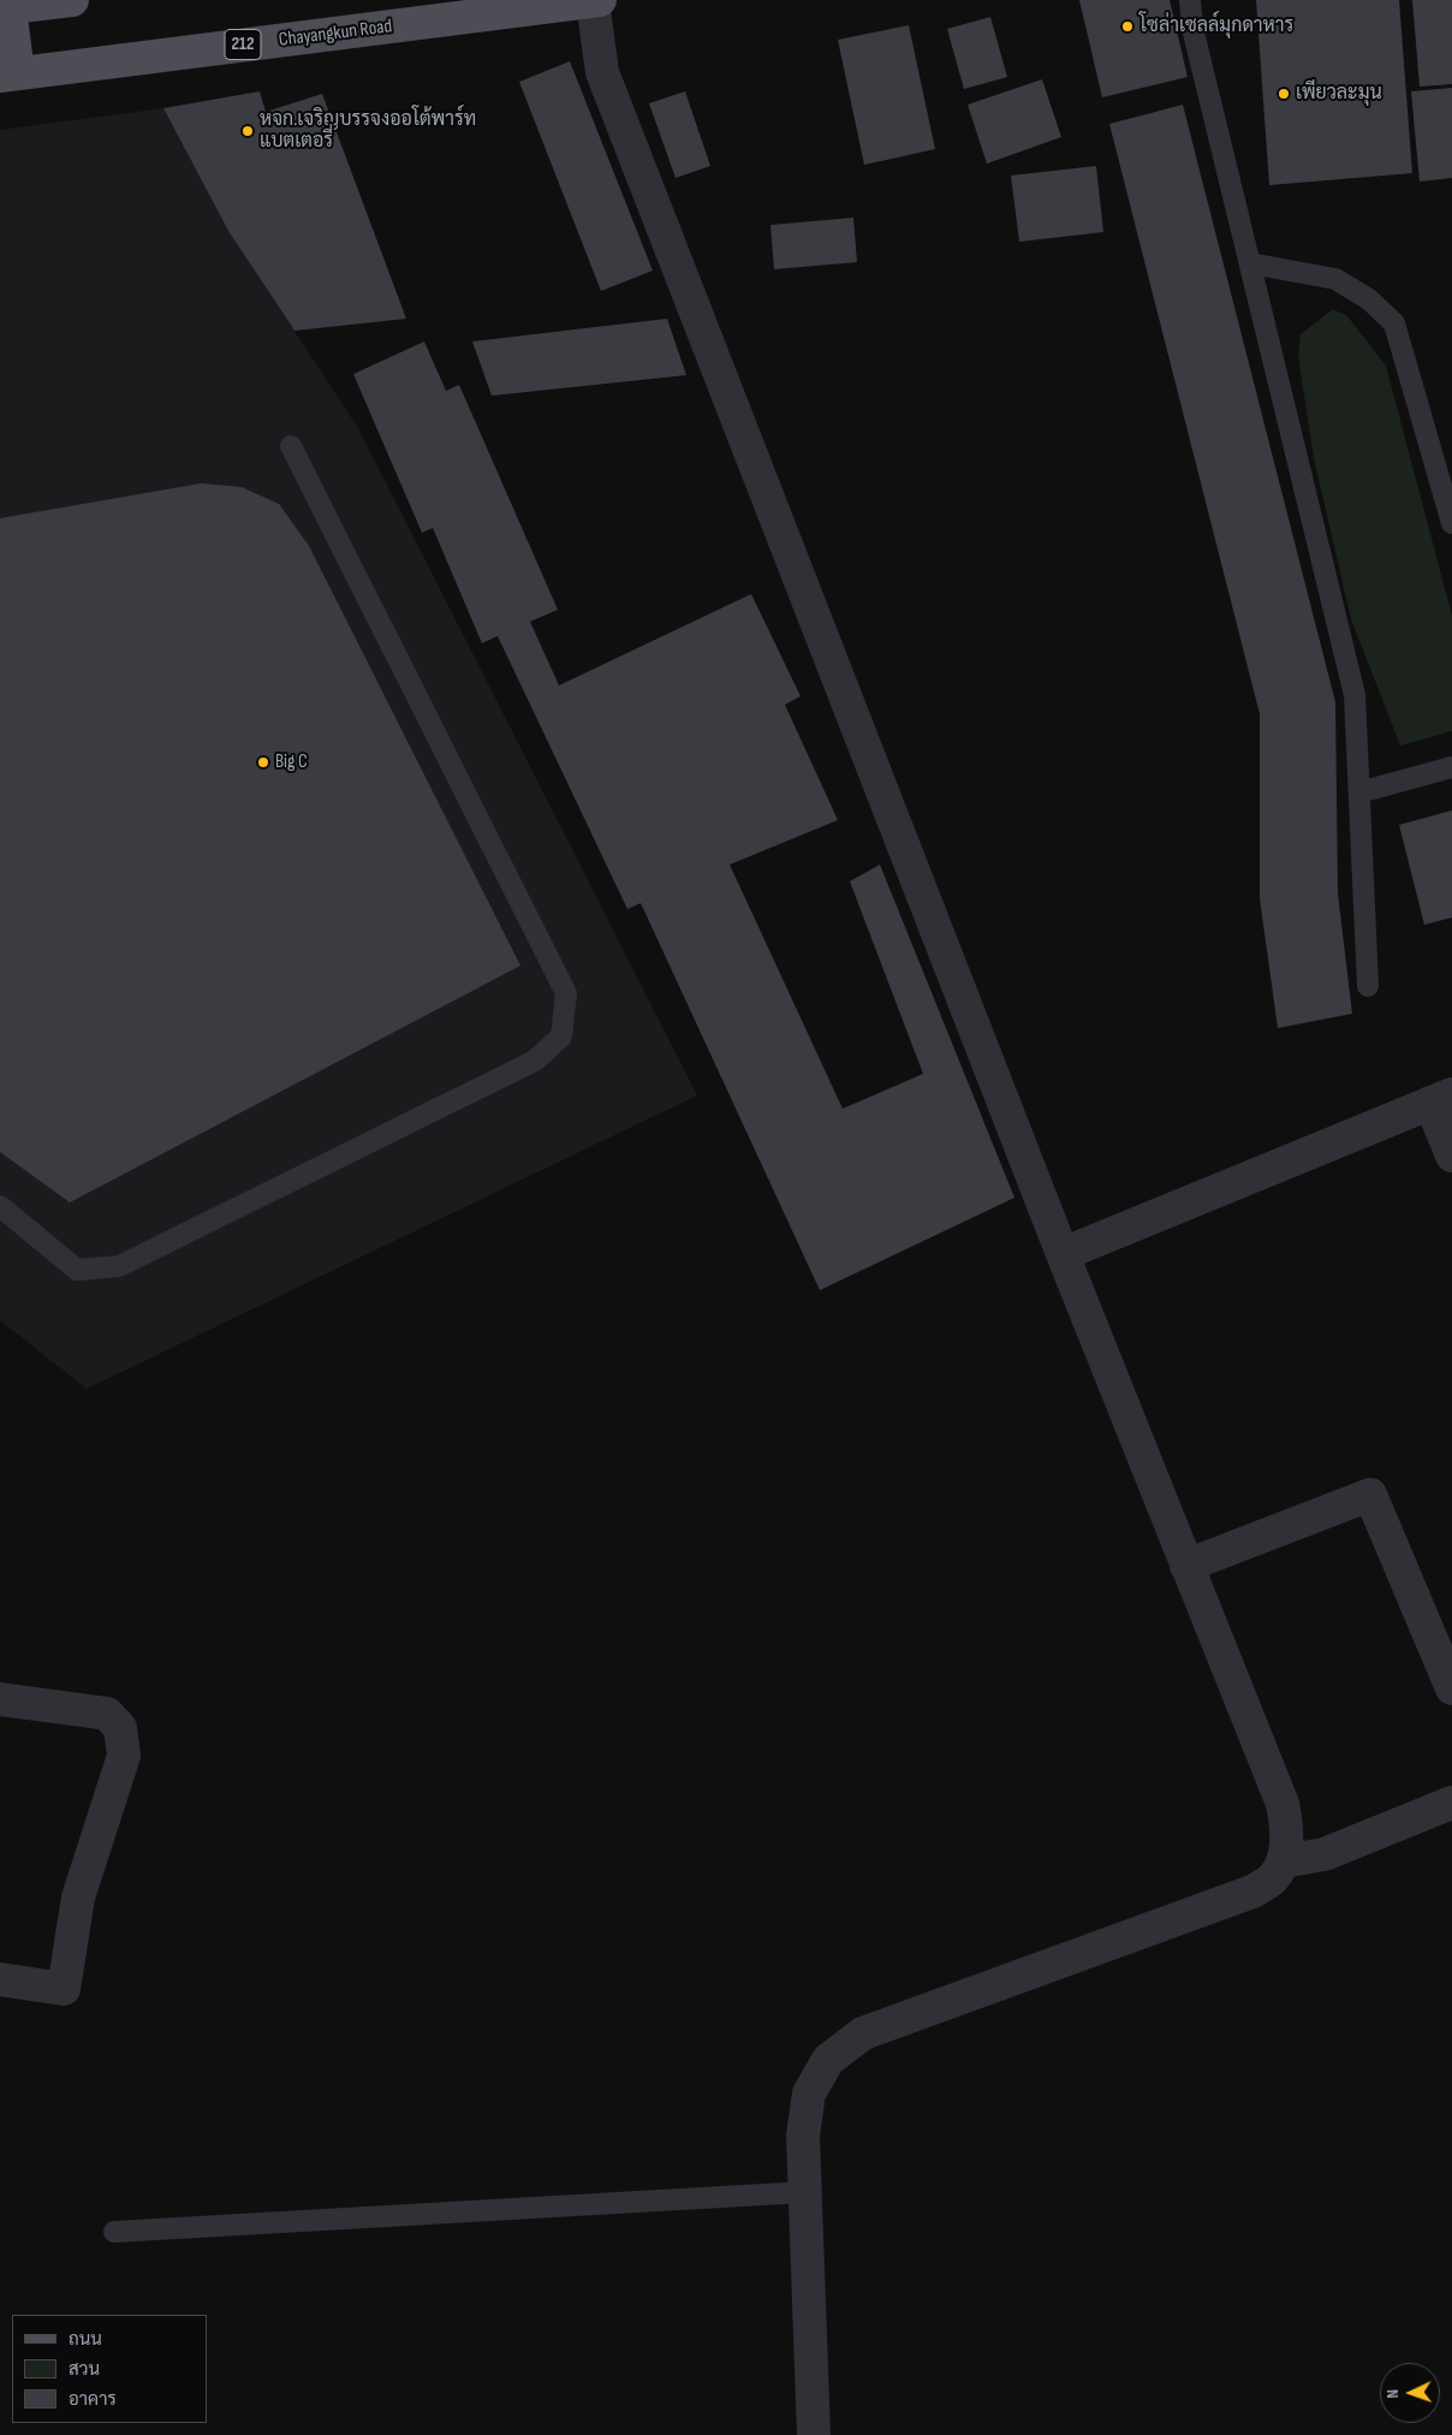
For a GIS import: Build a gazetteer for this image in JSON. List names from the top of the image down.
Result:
{
  "streets": {
    "main road": ["Chayangkun Road", "212"]
  },
  "places": [
    "โซล่าเซลล์มุกดาหาร",
    "เพียวละมุน",
    "หจก.เจริญบรรจงออโต้พาร์ท แบตเตอรี่",
    "Big C"
  ],
  "legend": ["ถนน", "สวน", "อาคาร"],
  "north": "left"
}
